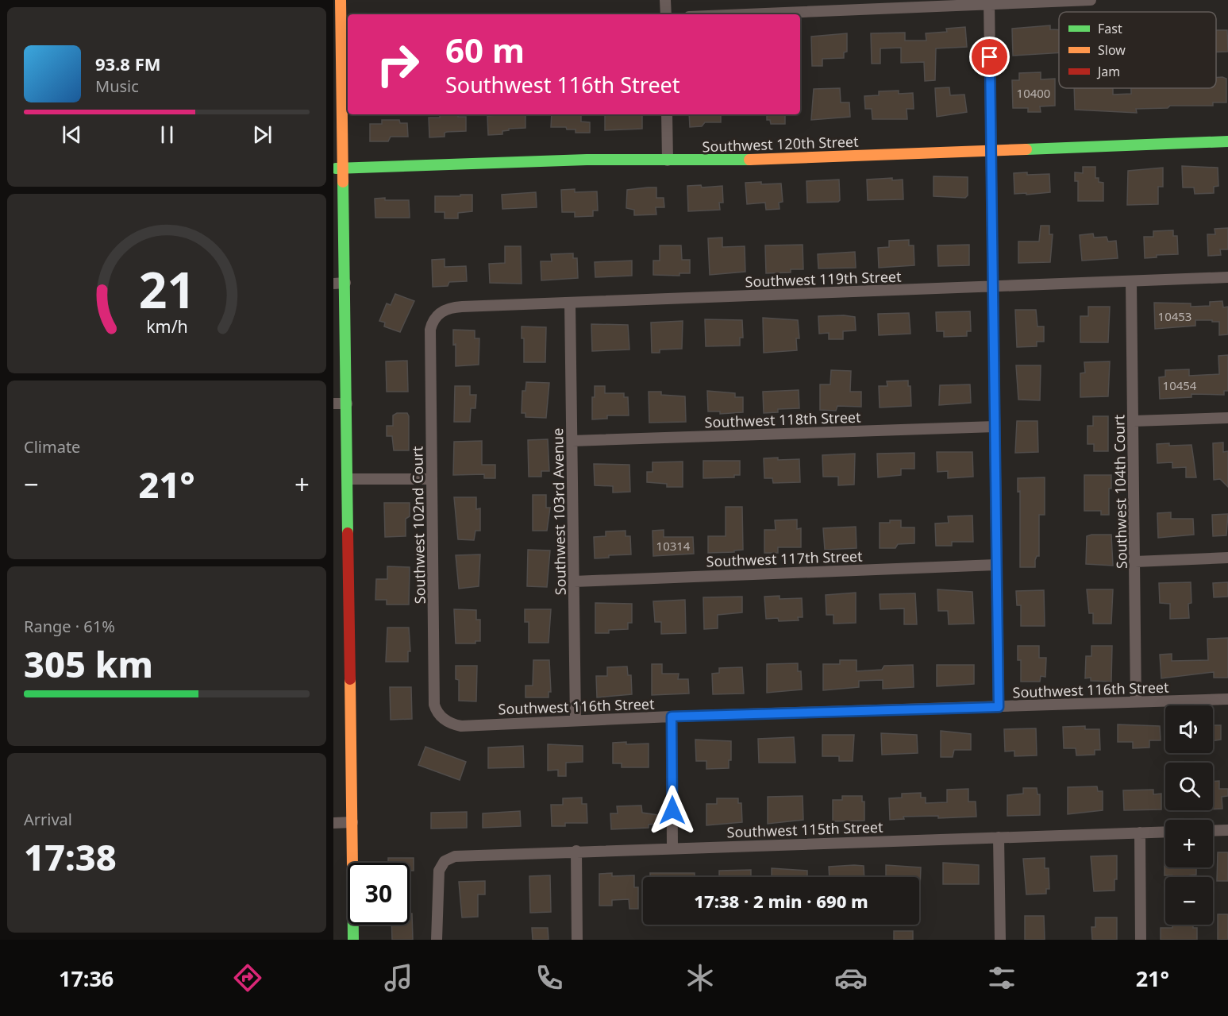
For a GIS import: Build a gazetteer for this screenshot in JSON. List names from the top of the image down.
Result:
{
  "streets": {
    "street": [
      "Southwest 120th Street",
      "Southwest 119th Street",
      "Southwest 118th Street",
      "Southwest 104th Court",
      "Southwest 103rd Avenue",
      "Southwest 102nd Court",
      "Southwest 117th Street",
      "Southwest 116th Street",
      "Southwest 115th Street"
    ]
  },
  "crossings": [
    ["Southwest 119th Street", "Southwest 104th Court"],
    ["Southwest 119th Street", "Southwest 103rd Avenue"],
    ["Southwest 119th Street", "Southwest 102nd Court"],
    ["Southwest 118th Street", "Southwest 103rd Avenue"],
    ["Southwest 104th Court", "Southwest 116th Street"],
    ["Southwest 103rd Avenue", "Southwest 117th Street"],
    ["Southwest 103rd Avenue", "Southwest 116th Street"],
    ["Southwest 102nd Court", "Southwest 116th Street"]
  ],
  "house_numbers": [
    "10400",
    "10453",
    "10454",
    "10314"
  ],
  "legend": ["Fast", "Slow", "Jam"],
  "page": {
    "turn": ["60 m", "Southwest 116th Street"],
    "song": ["93.8 FM", "Music"],
    "tile": [
      "Climate",
      ["Range · 61%", "305 km"],
      ["Arrival", "17:38"]
    ],
    "heat": ["−", "21°", "+"],
    "map_buttons": ["+", "−"],
    "limit": "30",
    "trip": "17:38 · 2 min · 690 m",
    "tabs": ["17:36", "21°"],
    "gauge": ["21", "km/h"]
  }
}
